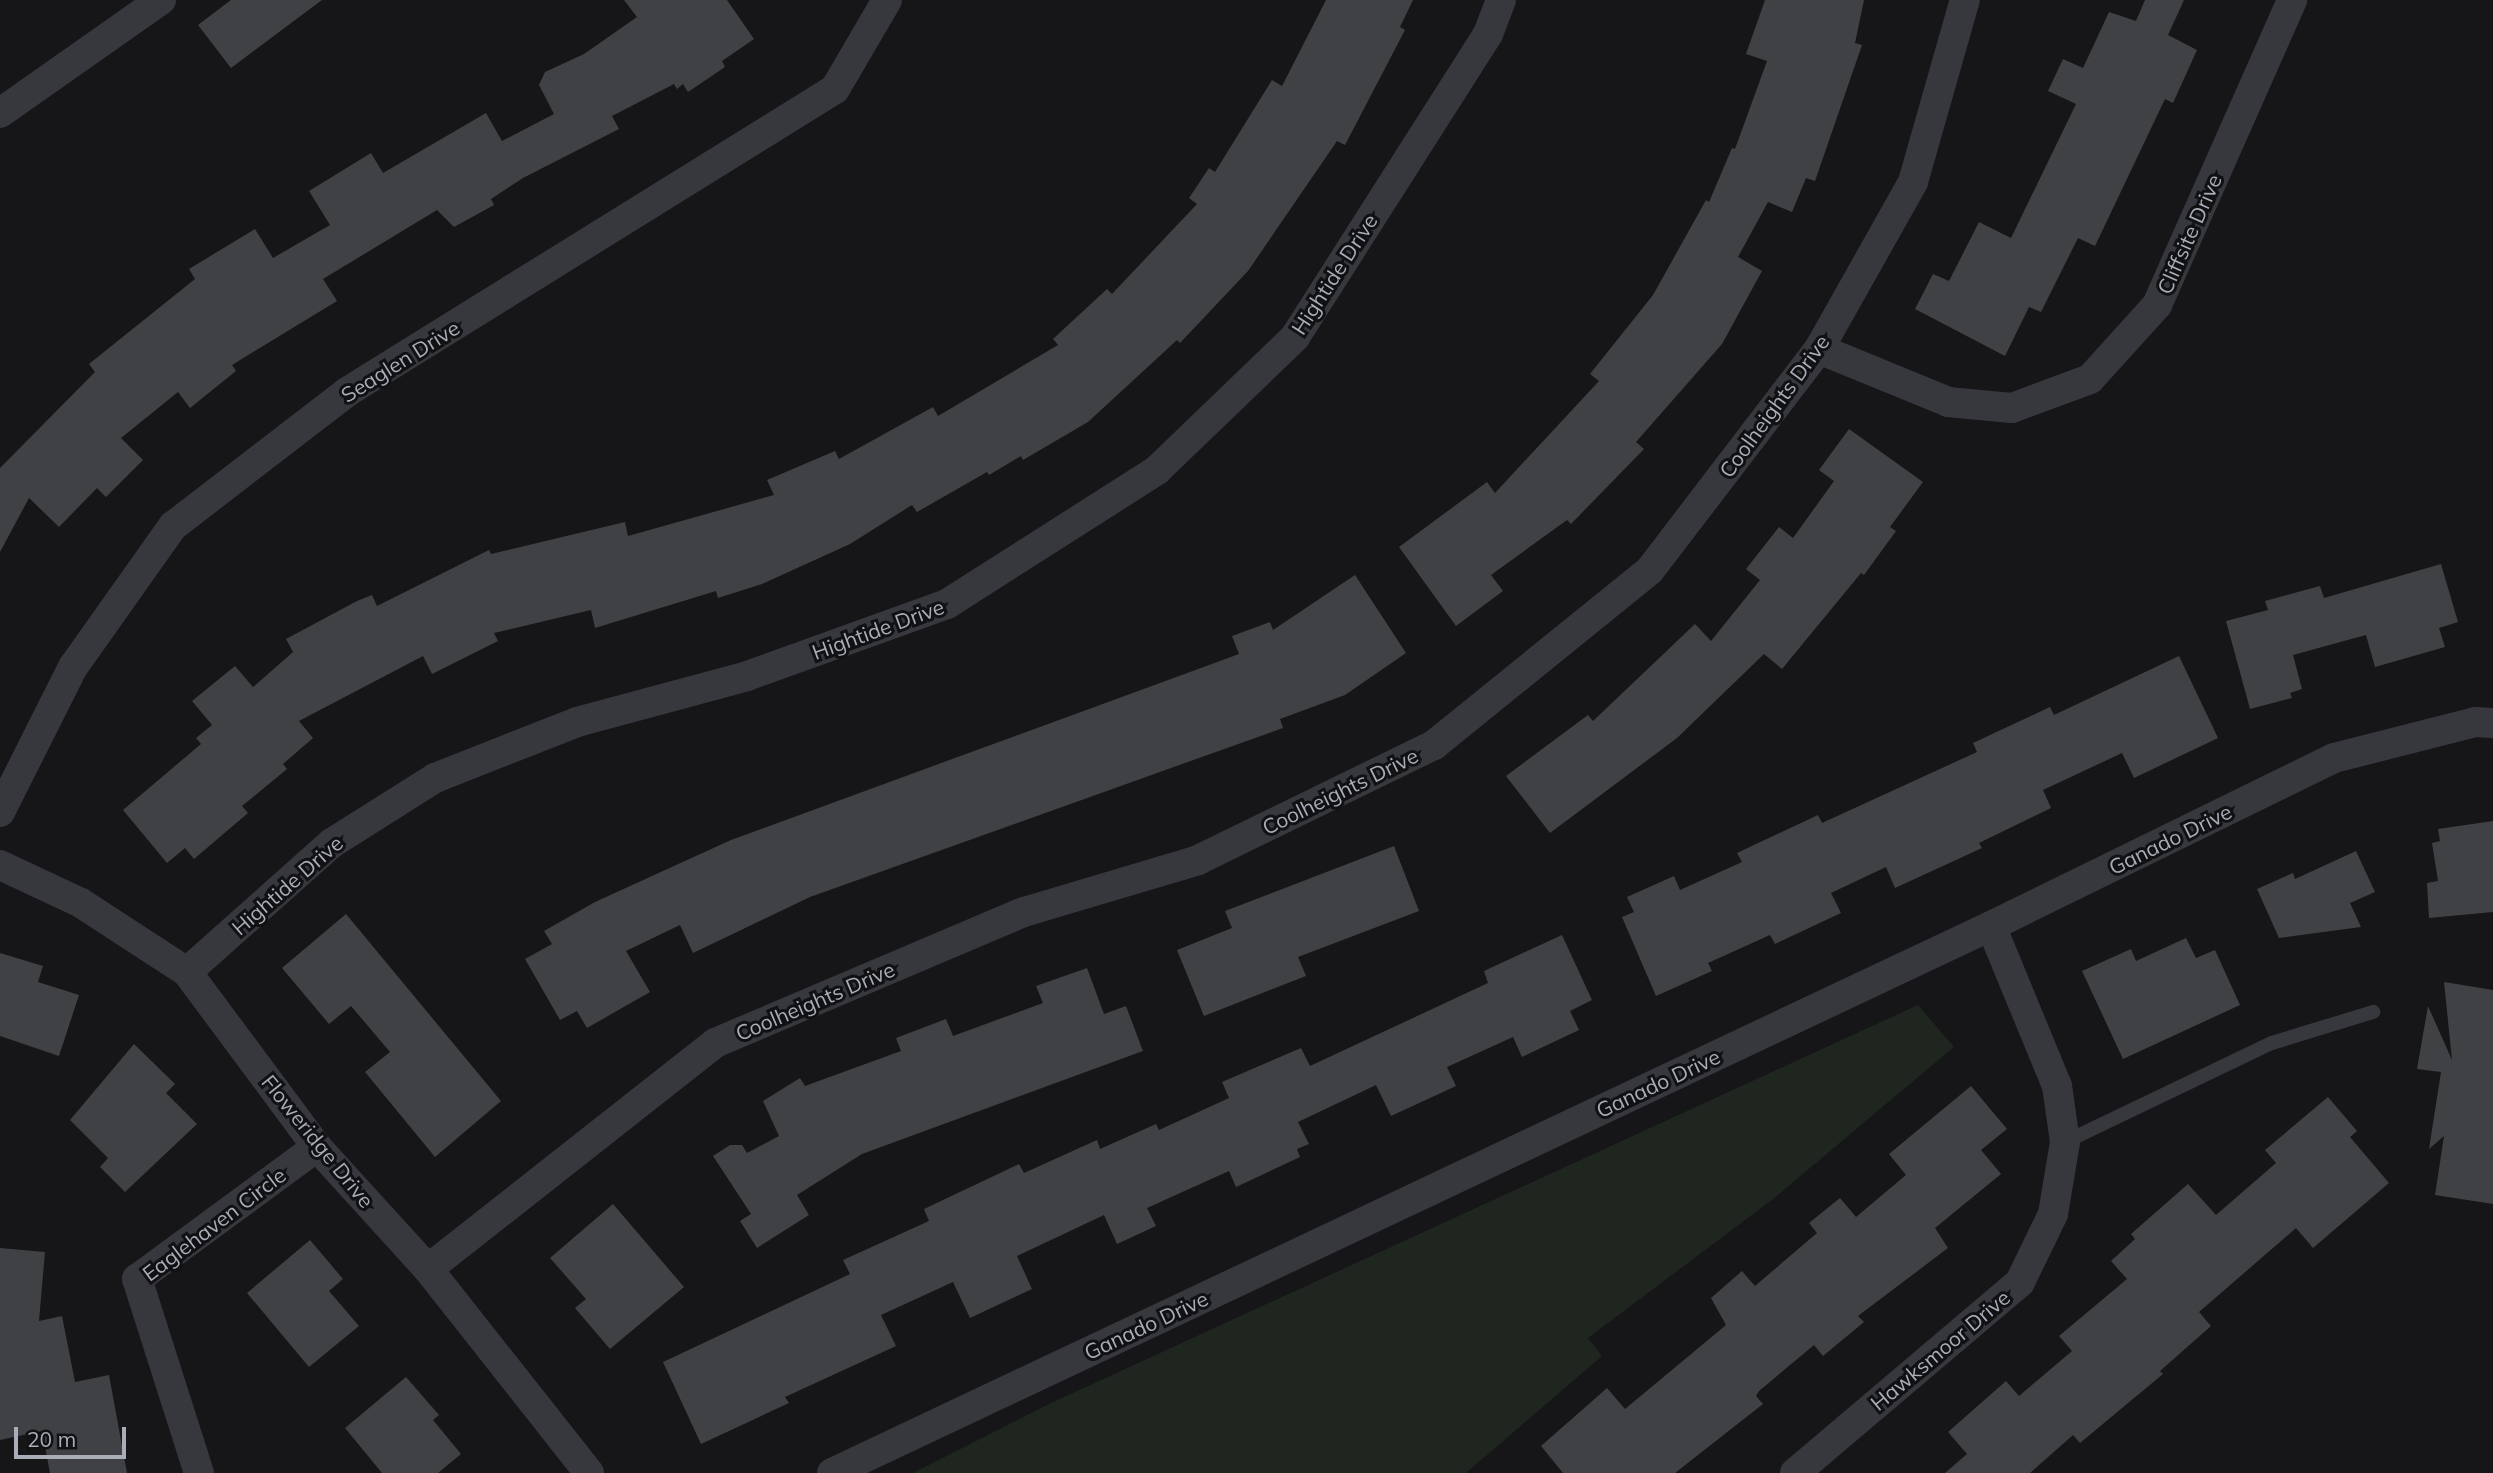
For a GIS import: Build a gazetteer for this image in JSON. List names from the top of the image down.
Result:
{
  "streets": {
    "street": [
      "Cliffsite Drive",
      "Hightide Drive",
      "Seaglen Drive",
      "Coolheights Drive",
      "Ganado Drive",
      "Floweridge Drive",
      "Eaglehaven Circle",
      "Hawksmoor Drive"
    ]
  },
  "crossings": [
    ["Cliffsite Drive", "Coolheights Drive"],
    ["Hightide Drive", "Floweridge Drive"],
    ["Coolheights Drive", "Floweridge Drive"],
    ["Ganado Drive", "Hawksmoor Drive"],
    ["Floweridge Drive", "Eaglehaven Circle"]
  ],
  "scale_bar": "20 m"
}
